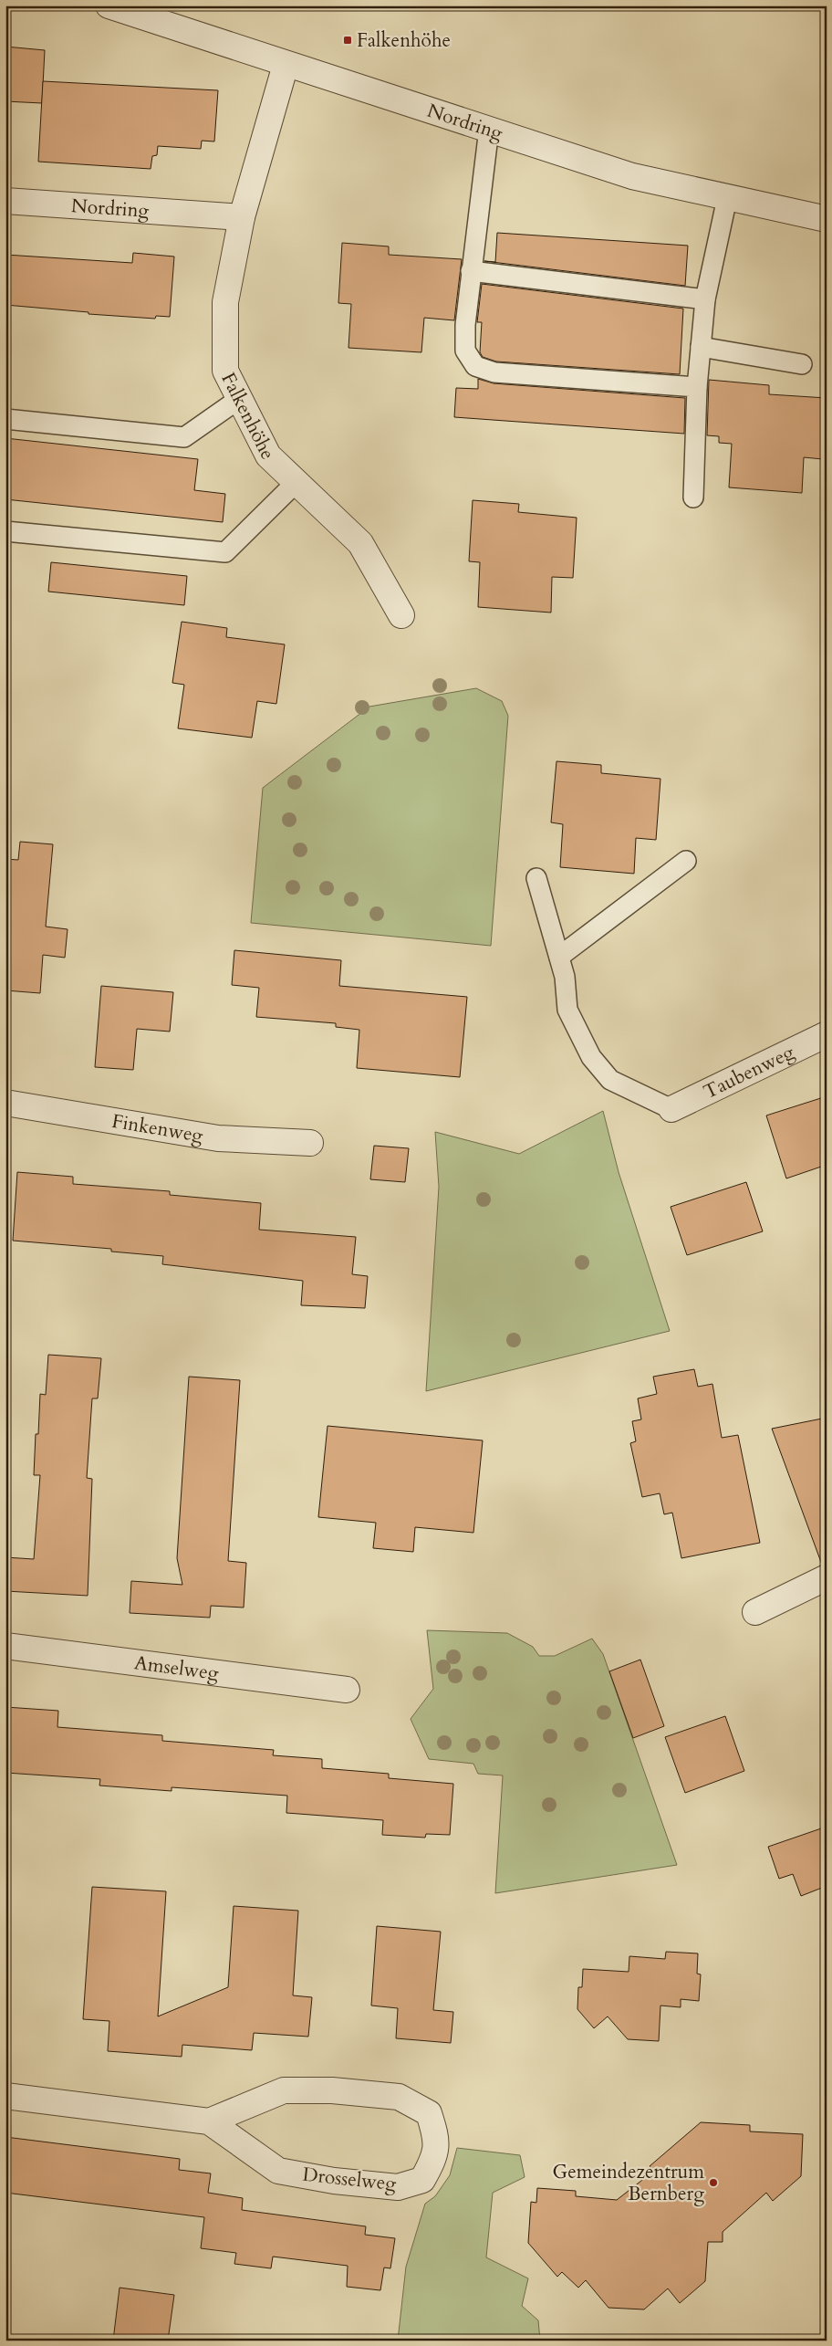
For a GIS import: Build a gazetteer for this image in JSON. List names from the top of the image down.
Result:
{
  "streets": {
    "street": [
      "Nordring",
      "Falkenhöhe",
      "Taubenweg",
      "Finkenweg",
      "Amselweg",
      "Drosselweg"
    ]
  },
  "crossings": [
    ["Nordring", "Falkenhöhe"]
  ],
  "places": {
    "transit": ["Falkenhöhe"],
    "other": ["Gemeindezentrum Bernberg"]
  }
}
